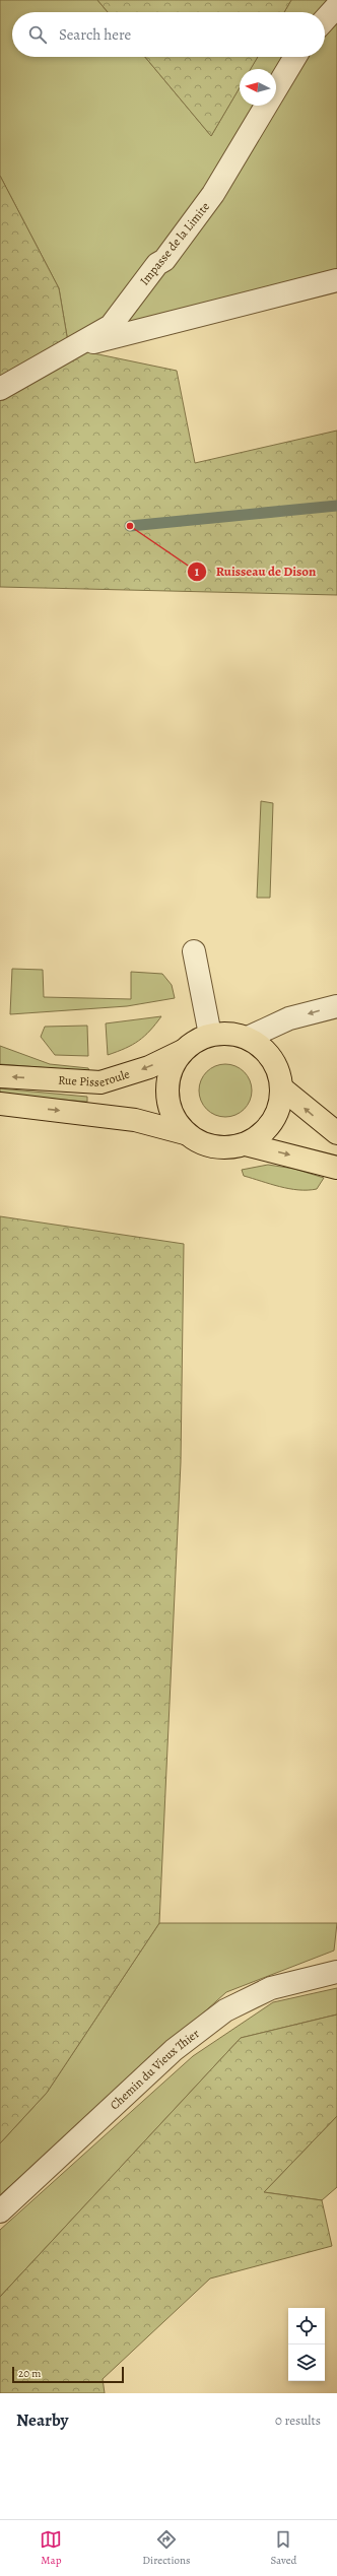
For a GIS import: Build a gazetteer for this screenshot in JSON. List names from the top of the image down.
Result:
{
  "streets": {
    "main road": ["Rue Pisseroule"],
    "street": ["Impasse de la Limite", "Chemin du Vieux Thier"]
  },
  "places": ["Ruisseau de Dison"],
  "scale_bar": "20 m",
  "north": "left",
  "page": {
    "search": "Search here",
    "scale": "20 m",
    "heading": ["Nearby", "0 results"],
    "nav": ["Map", "Directions", "Saved"]
  }
}
